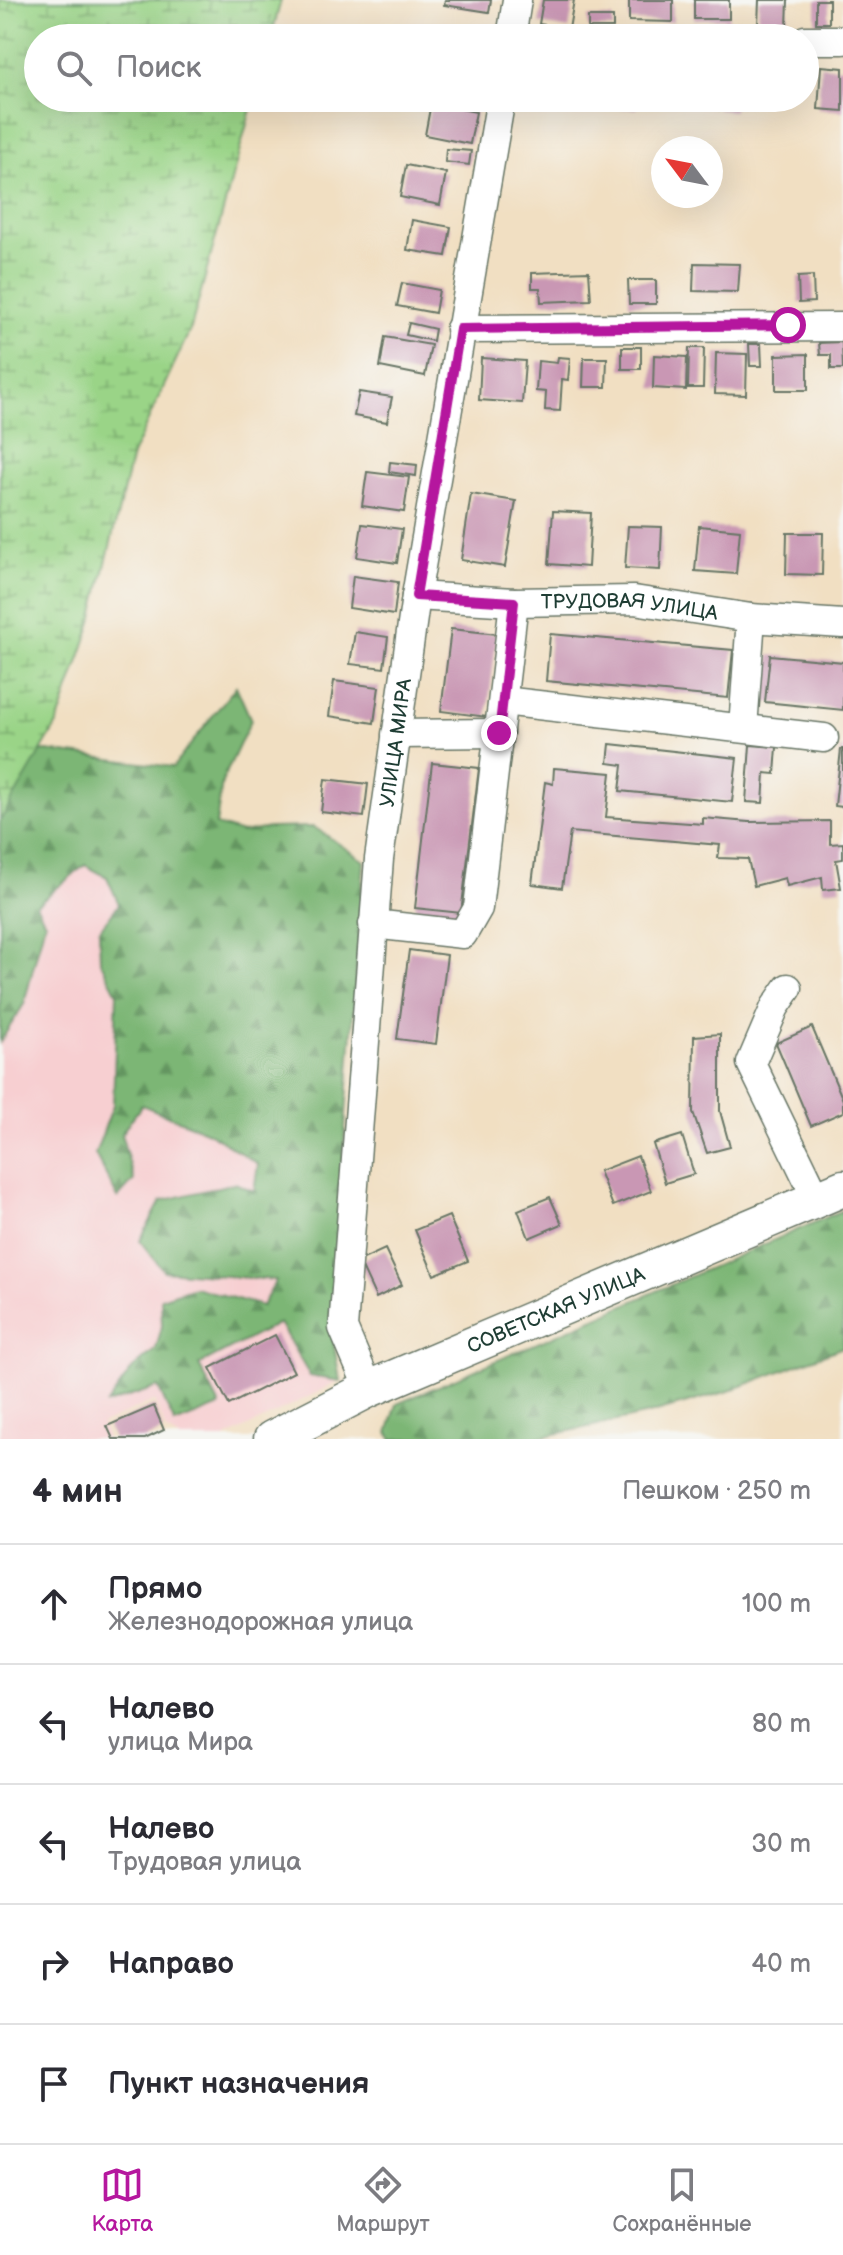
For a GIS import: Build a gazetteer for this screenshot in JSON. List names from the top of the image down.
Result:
{
  "streets": {
    "main road": ["СОВЕТСКАЯ УЛИЦА"],
    "street": ["ТРУДОВАЯ УЛИЦА", "УЛИЦА МИРА"]
  },
  "crossings": [
    ["ТРУДОВАЯ УЛИЦА", "УЛИЦА МИРА"],
    ["УЛИЦА МИРА", "СОВЕТСКАЯ УЛИЦА"]
  ],
  "north": "top left",
  "page": {
    "search": "Поиск",
    "heading": ["4 мин", "Пешком · 250 m"],
    "list": [
      ["Прямо", "Железнодорожная улица", "100 m"],
      ["Налево", "улица Мира", "80 m"],
      ["Налево", "Трудовая улица", "30 m"],
      ["Направо", "40 m"],
      "Пункт назначения"
    ],
    "nav": ["Карта", "Маршрут", "Сохранённые"]
  }
}
